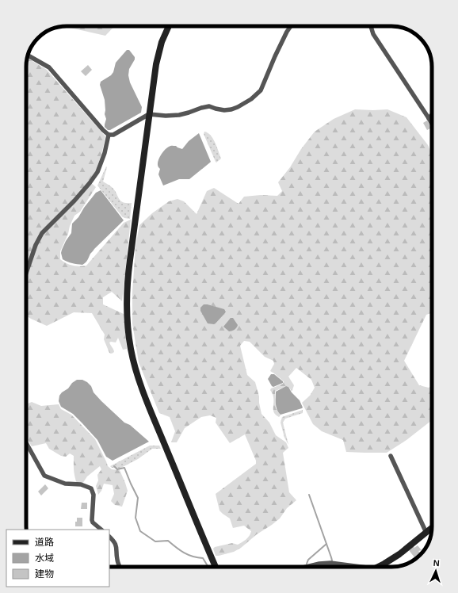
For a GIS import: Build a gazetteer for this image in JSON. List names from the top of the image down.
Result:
{
  "legend": ["道路", "水域", "建物"],
  "north": "top"
}
